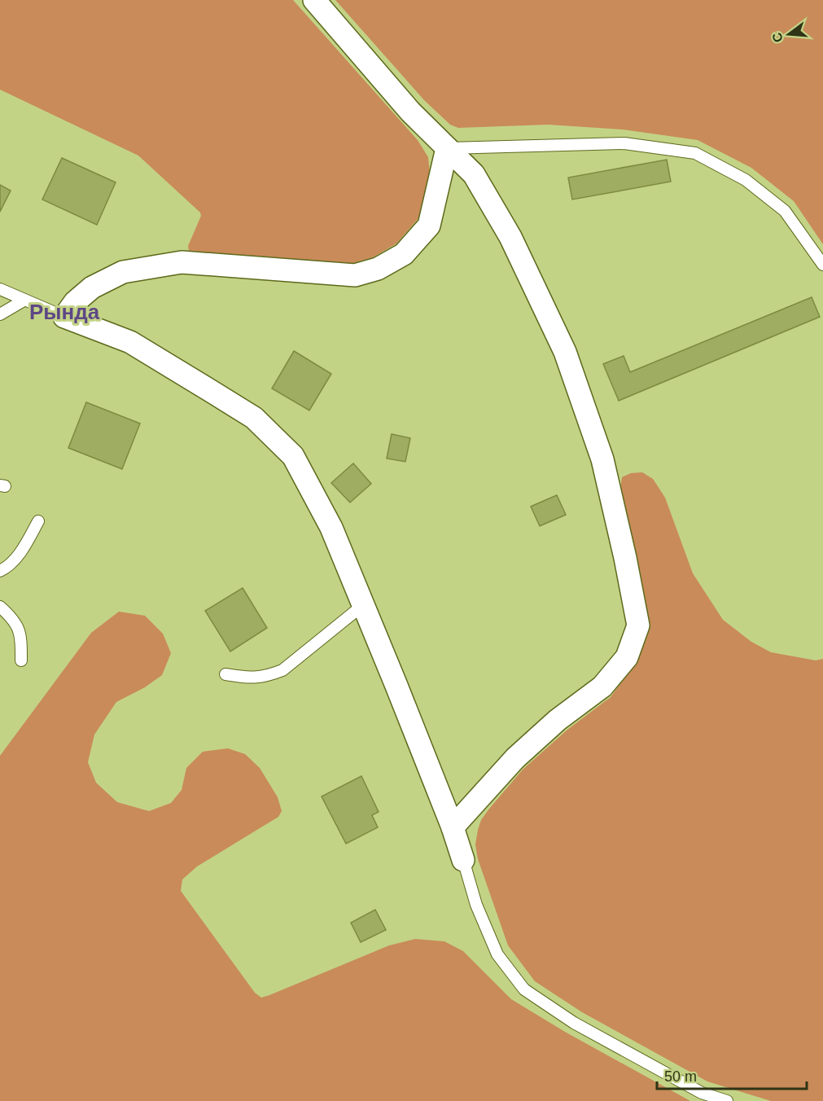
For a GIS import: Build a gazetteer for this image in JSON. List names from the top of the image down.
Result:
{
  "districts": ["Рында"],
  "scale_bar": "50 m",
  "north": "left"
}
